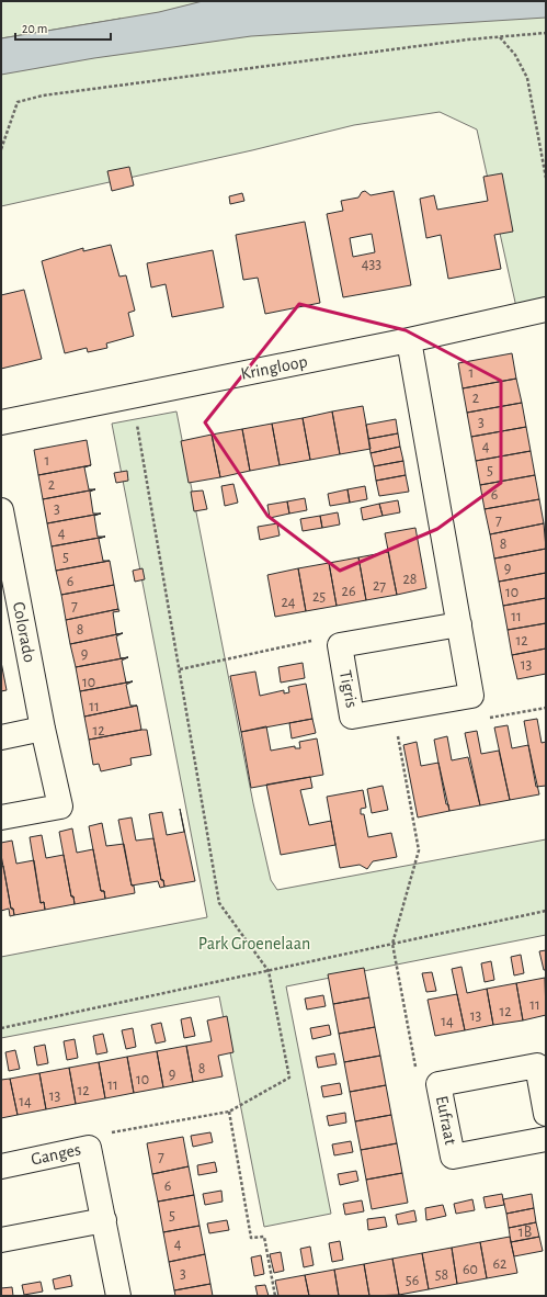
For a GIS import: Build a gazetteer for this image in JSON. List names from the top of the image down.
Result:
{
  "streets": {
    "street": [
      "Kringloop",
      "Colorado",
      "Tigris",
      "Eufraat",
      "Ganges"
    ]
  },
  "crossings": [
    ["Kringloop", "Tigris"]
  ],
  "parks": ["Park Groenelaan"],
  "house_numbers": [
    "433",
    "1",
    "2",
    "3",
    "4",
    "1",
    "5",
    "2",
    "6",
    "3",
    "7",
    "4",
    "8",
    "5",
    "9",
    "28",
    "6",
    "27",
    "26",
    "10",
    "25",
    "24",
    "7",
    "11",
    "8",
    "12",
    "9",
    "13",
    "10",
    "11",
    "12",
    "11",
    "12",
    "13",
    "14",
    "8",
    "9",
    "10",
    "11",
    "12",
    "13",
    "14",
    "7",
    "6",
    "5",
    "1B",
    "4",
    "62",
    "60",
    "3",
    "58",
    "56"
  ],
  "scale_bar": "20 m"
}
